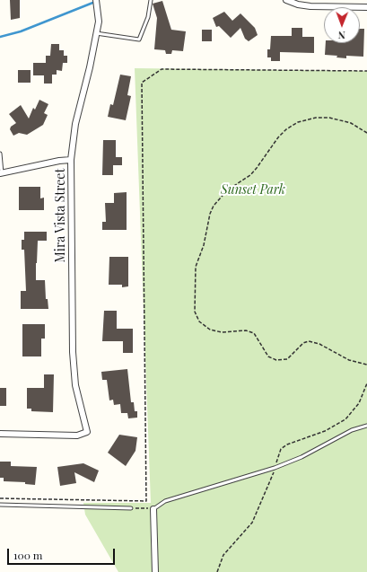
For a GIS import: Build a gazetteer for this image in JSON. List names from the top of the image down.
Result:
{
  "streets": {
    "street": ["Mira Vista Street"]
  },
  "parks": ["Sunset Park"],
  "scale_bar": "100 m",
  "north": "bottom"
}
